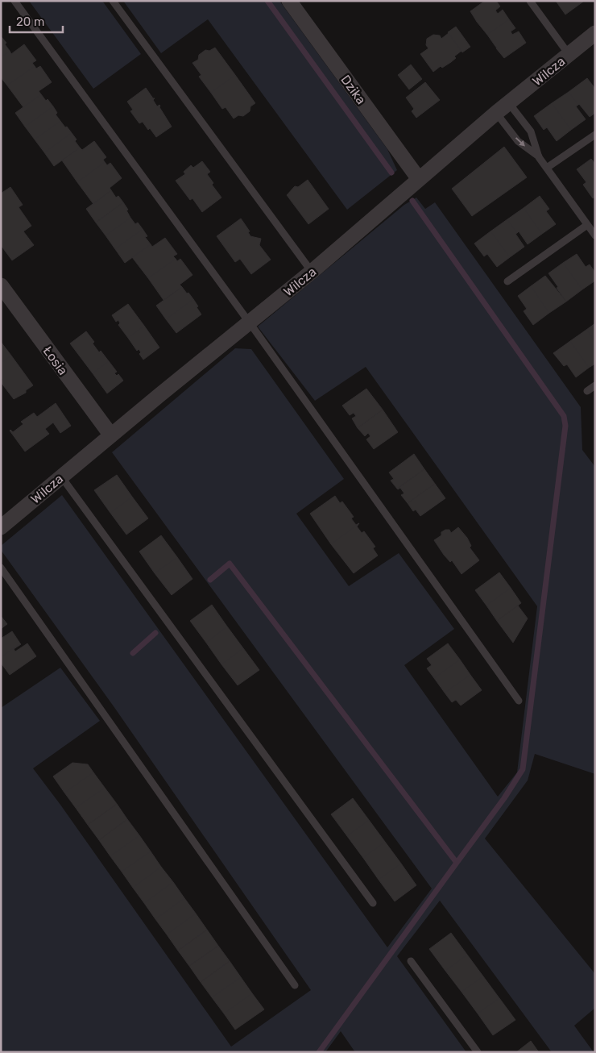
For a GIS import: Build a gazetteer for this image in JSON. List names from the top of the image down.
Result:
{
  "streets": {
    "street": ["Wilcza", "Dzika", "Łosia"]
  },
  "crossings": [
    ["Wilcza", "Dzika"],
    ["Wilcza", "Łosia"]
  ],
  "scale_bar": "20 m"
}
